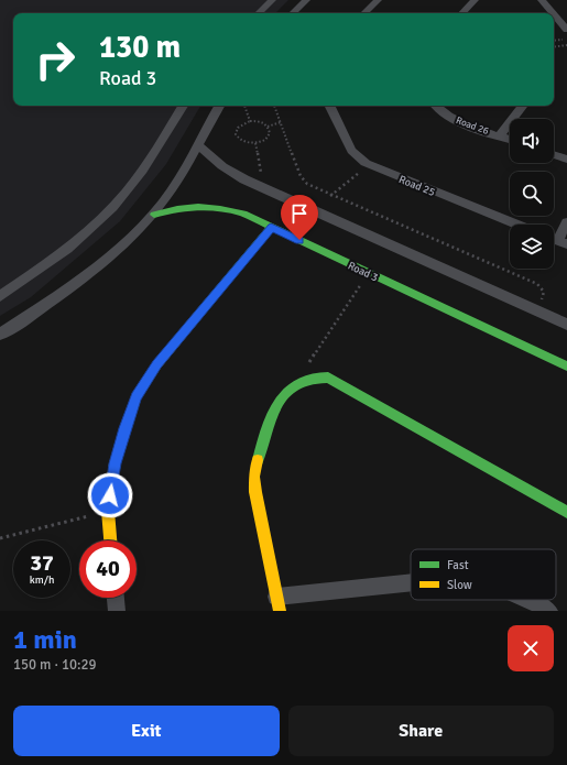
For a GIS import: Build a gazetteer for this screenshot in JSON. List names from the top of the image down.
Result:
{
  "streets": {
    "street": ["Road 26", "Road 25", "Road 3"]
  },
  "legend": ["Fast", "Slow"],
  "page": {
    "turn": ["130 m", "Road 3"],
    "speed": "37 km/h",
    "limit": "40",
    "heading": ["1 min", "150 m · 10:29"],
    "buttons": ["Exit", "Share"]
  }
}
